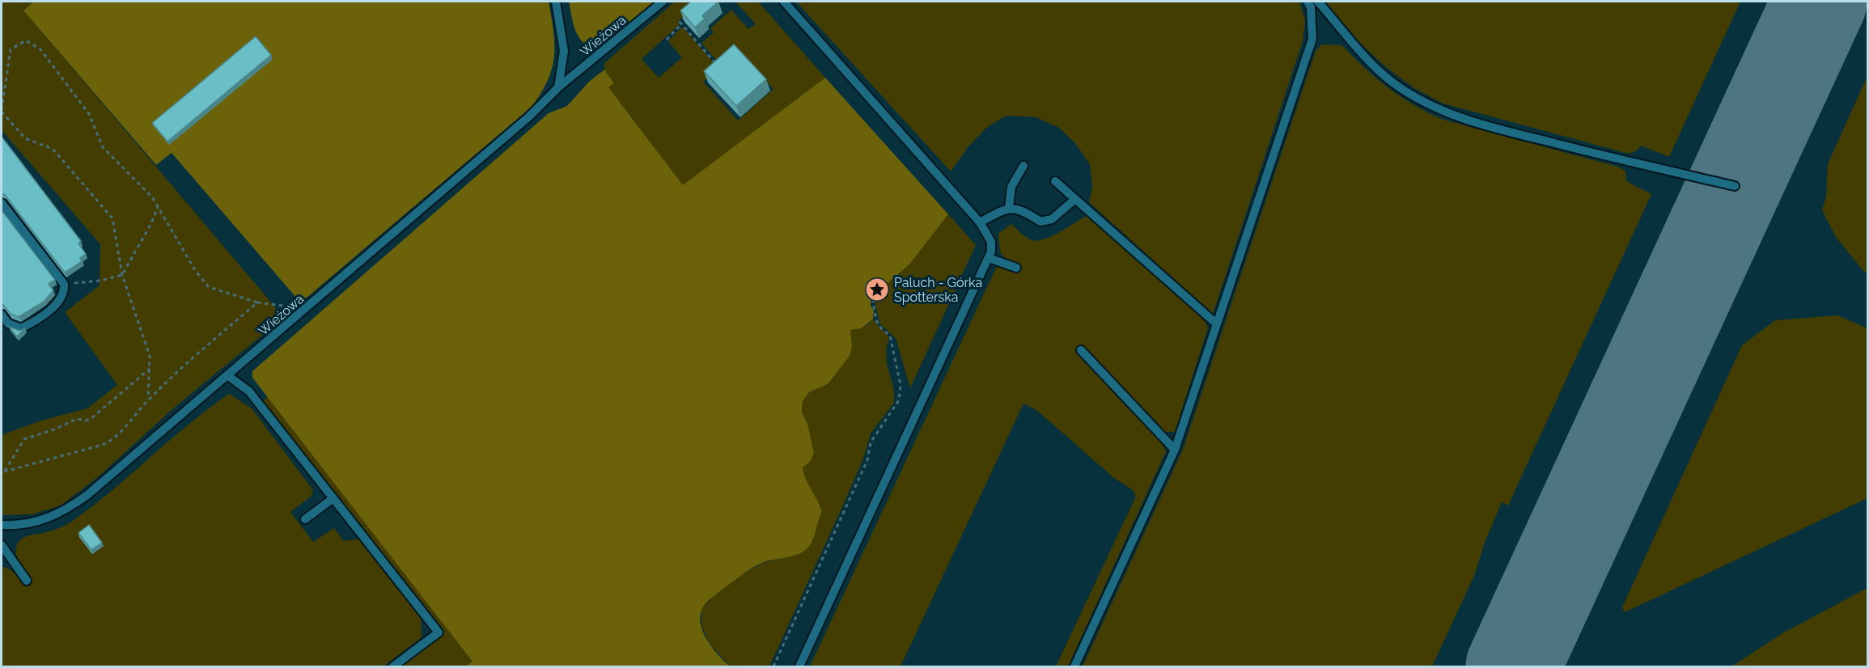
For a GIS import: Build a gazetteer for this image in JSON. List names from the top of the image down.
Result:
{
  "streets": {
    "lane": ["Wieżowa"]
  },
  "places": {
    "place": ["Paluch - Górka Spotterska"]
  }
}
